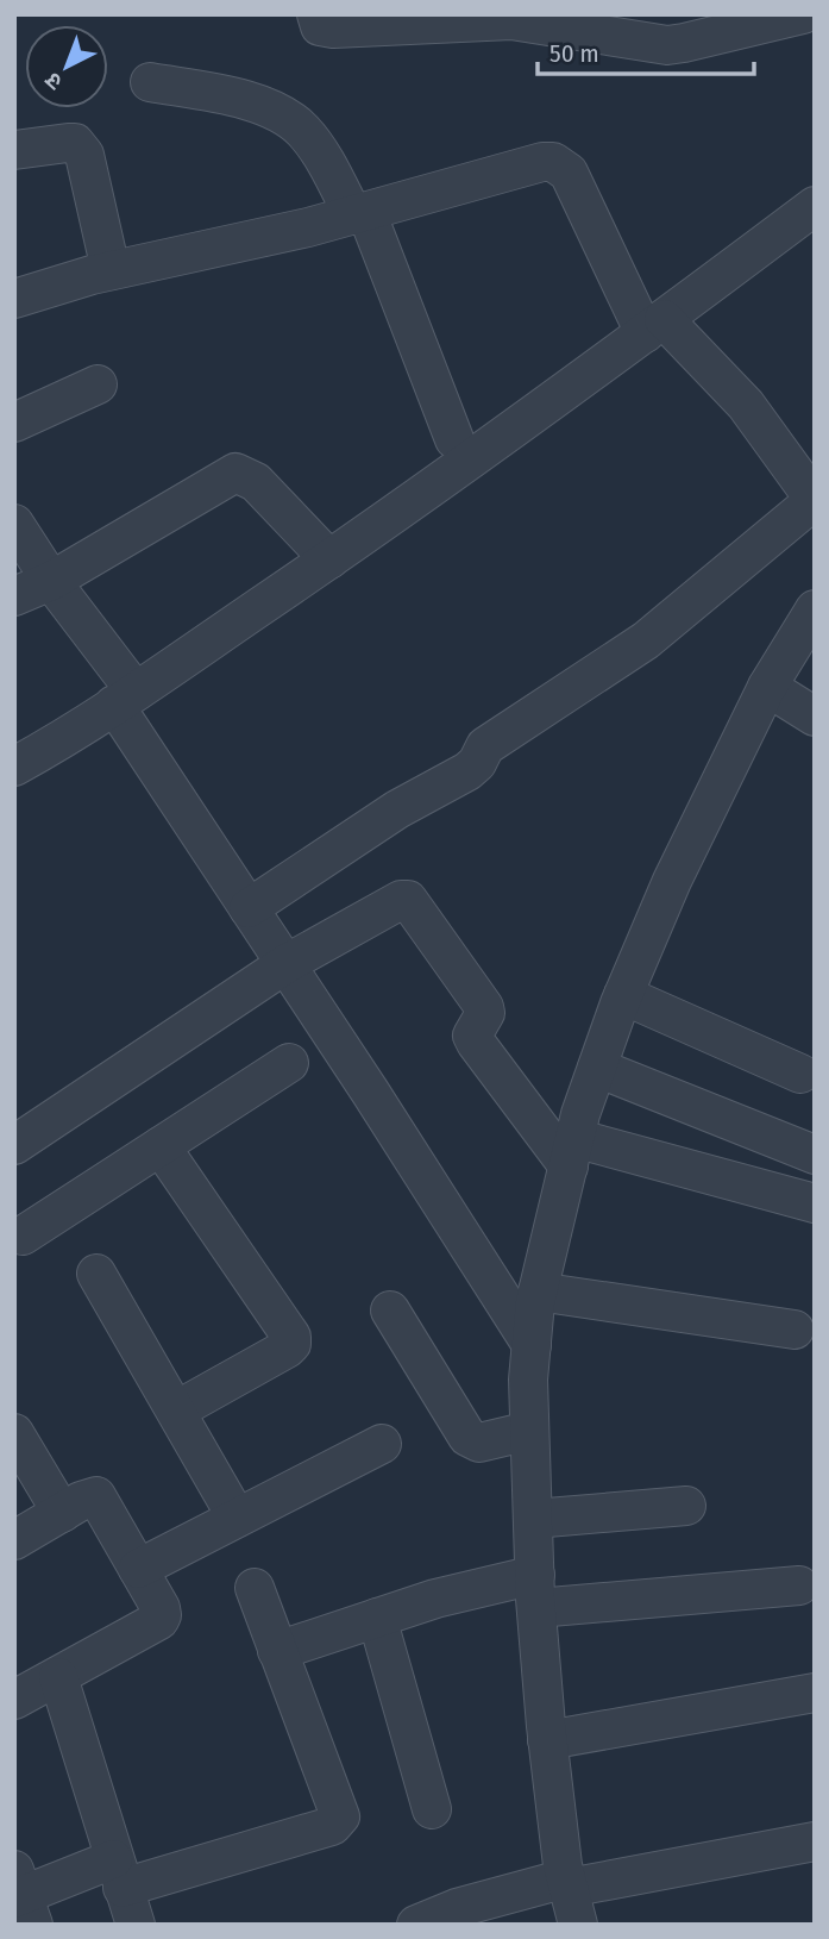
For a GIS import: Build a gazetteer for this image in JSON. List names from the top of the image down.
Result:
{
  "scale_bar": "50 m",
  "north": "bottom left"
}
